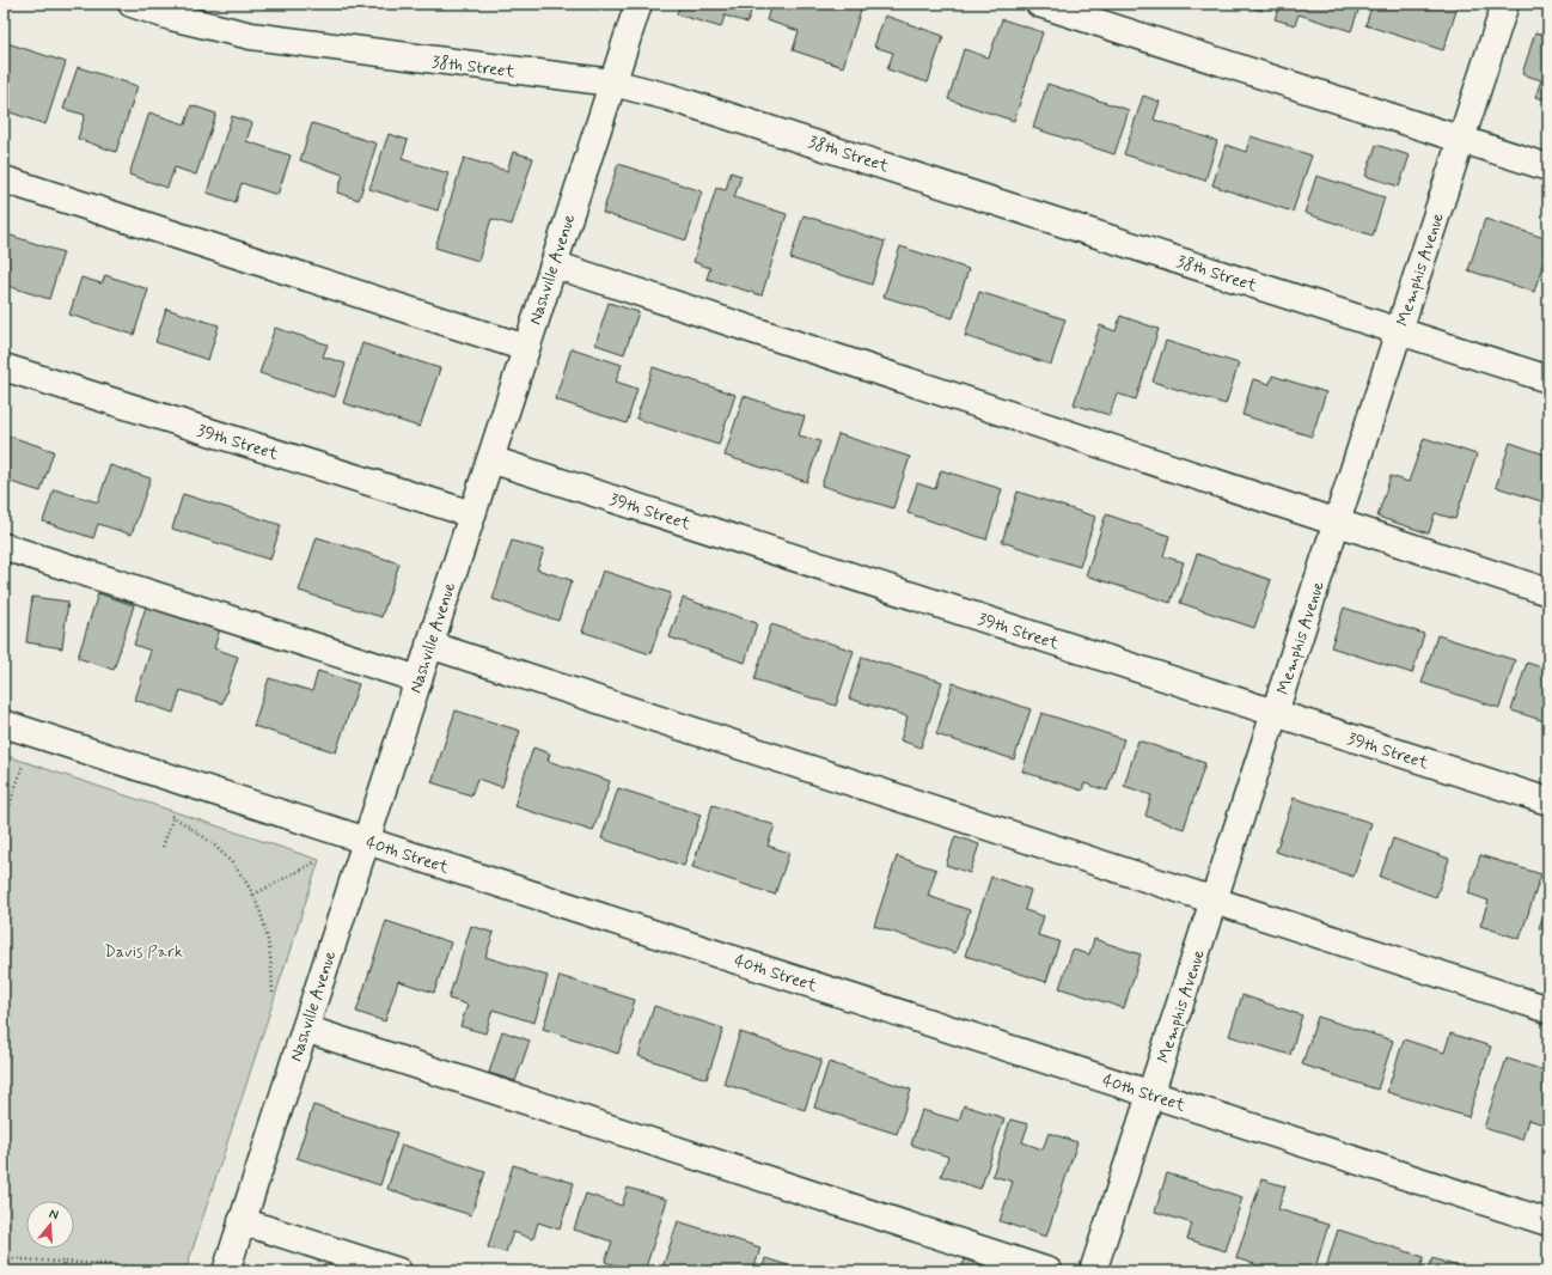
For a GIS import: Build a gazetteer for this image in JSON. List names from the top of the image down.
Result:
{
  "streets": {
    "street": [
      "38th Street",
      "Nashville Avenue",
      "Memphis Avenue",
      "39th Street",
      "40th Street"
    ]
  },
  "crossings": [
    ["38th Street", "Nashville Avenue"],
    ["38th Street", "Memphis Avenue"],
    ["Nashville Avenue", "39th Street"],
    ["Nashville Avenue", "40th Street"],
    ["Memphis Avenue", "39th Street"],
    ["Memphis Avenue", "40th Street"]
  ],
  "parks": ["Davis Park"],
  "north": "top"
}
